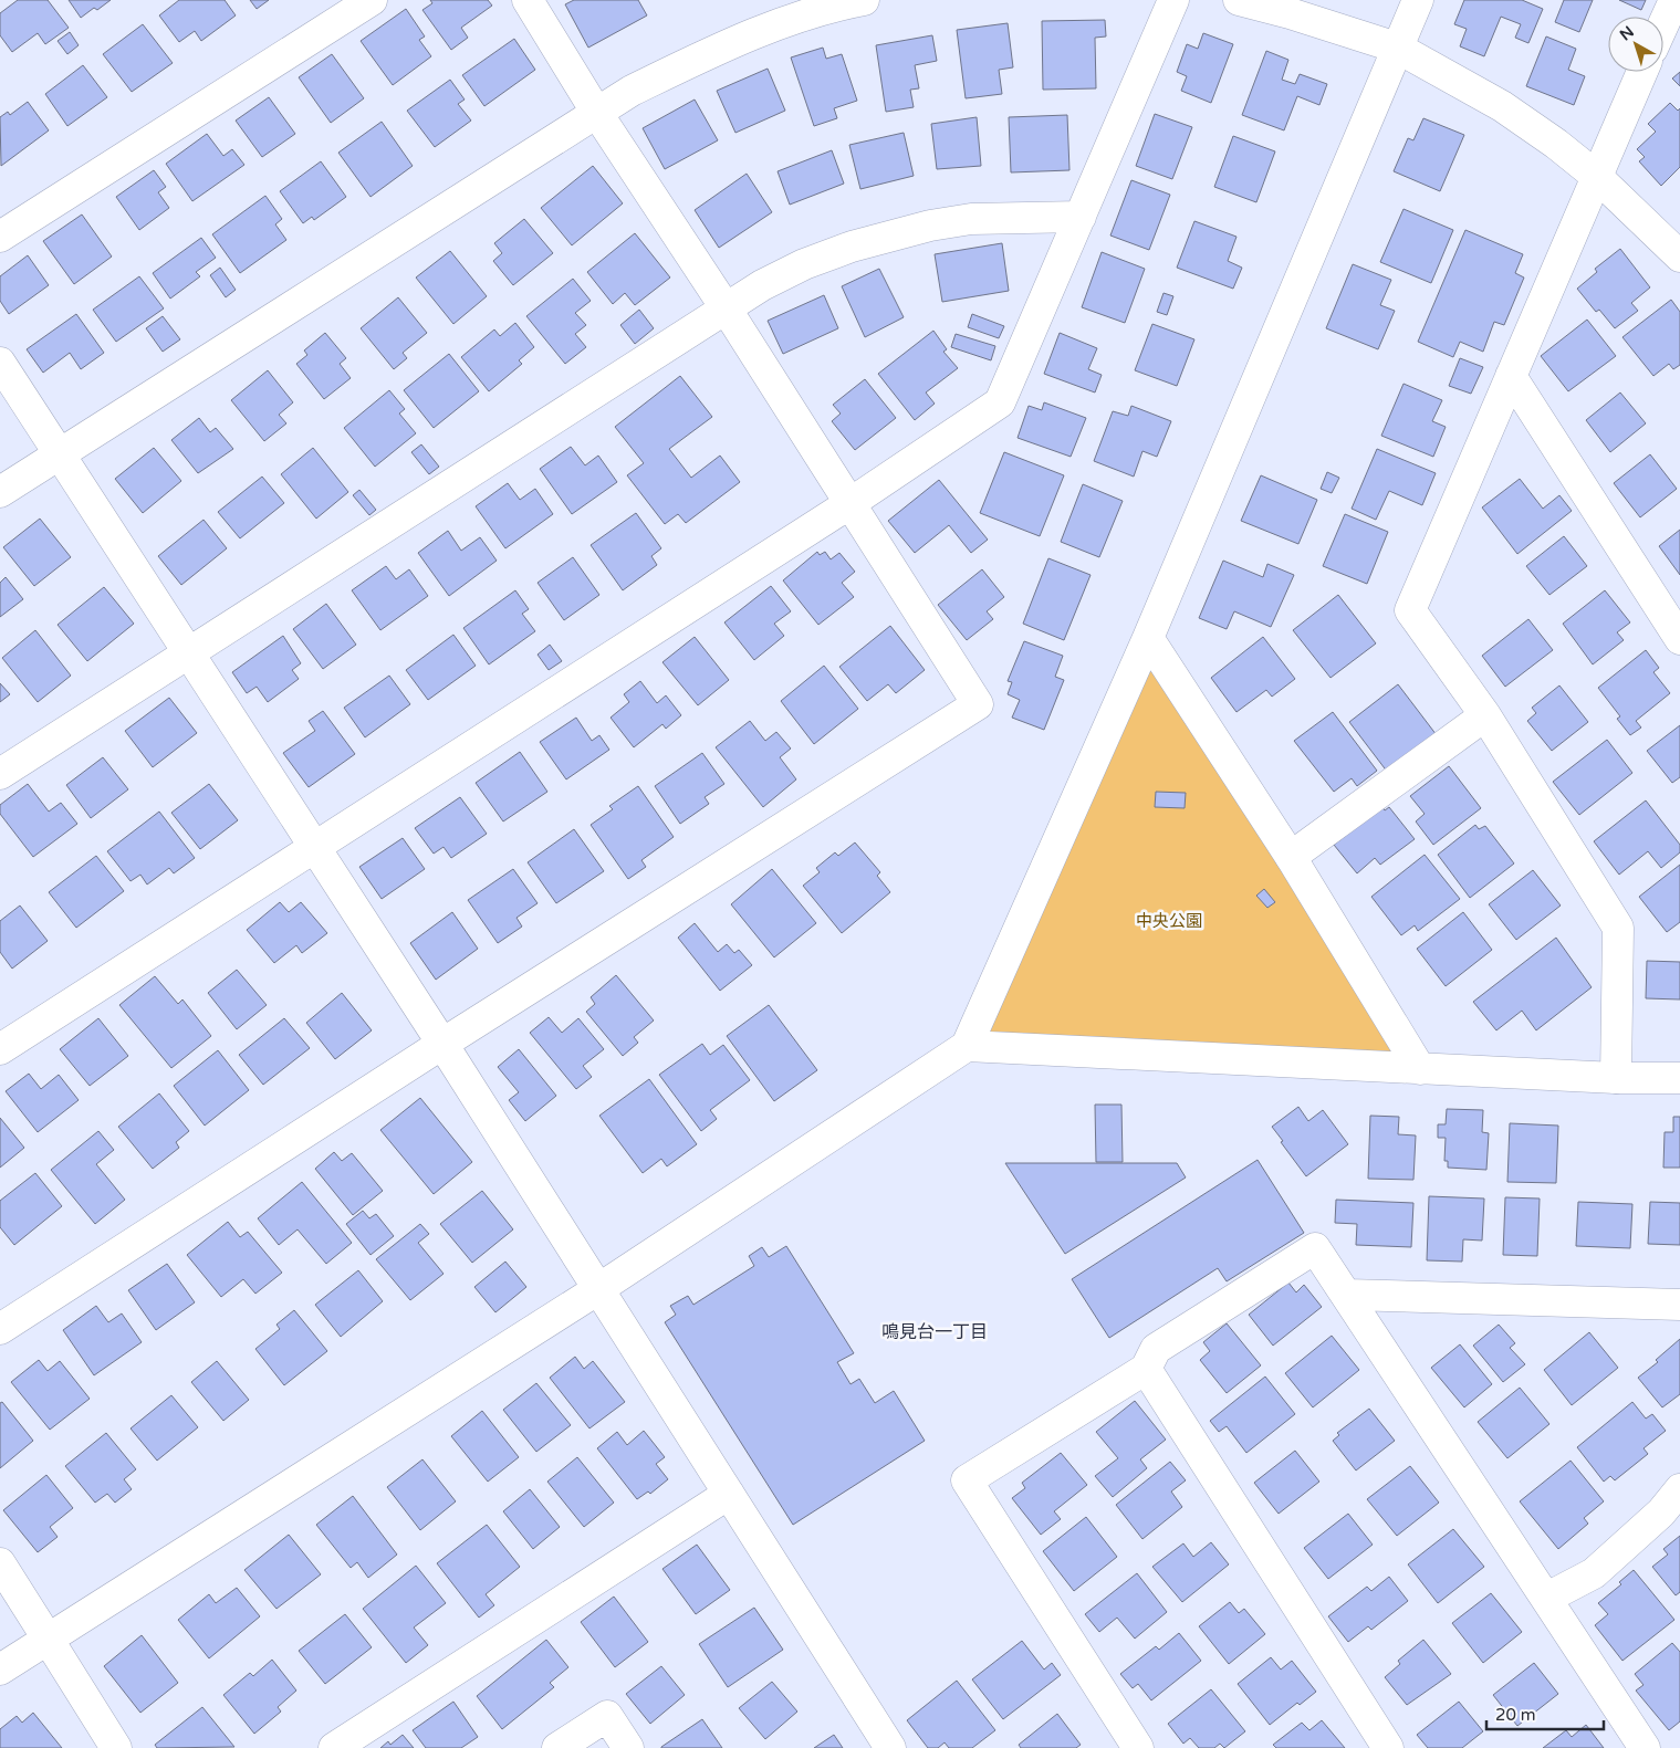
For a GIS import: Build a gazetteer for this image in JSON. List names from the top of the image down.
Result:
{
  "districts": ["鳴見台一丁目"],
  "parks": ["中央公園"],
  "scale_bar": "20 m",
  "north": "top left"
}
